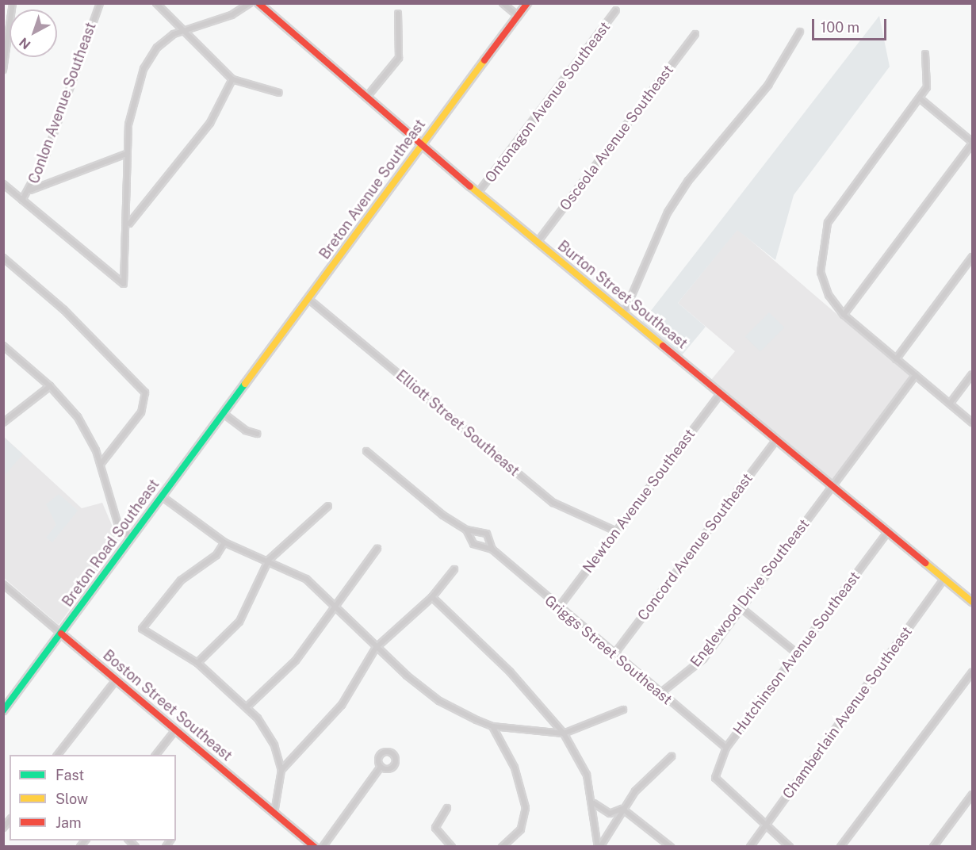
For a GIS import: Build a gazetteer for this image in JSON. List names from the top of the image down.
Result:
{
  "streets": {
    "main road": [
      "Breton Avenue Southeast",
      "Burton Street Southeast",
      "Breton Road Southeast",
      "Boston Street Southeast"
    ],
    "street": [
      "Ontonagon Avenue Southeast",
      "Conlon Avenue Southeast",
      "Osceola Avenue Southeast",
      "Elliott Street Southeast",
      "Newton Avenue Southeast",
      "Concord Avenue Southeast",
      "Englewood Drive Southeast",
      "Griggs Street Southeast",
      "Hutchinson Avenue Southeast",
      "Chamberlain Avenue Southeast"
    ]
  },
  "crossings": [
    ["Ontonagon Avenue Southeast", "Burton Street Southeast"],
    ["Osceola Avenue Southeast", "Burton Street Southeast"],
    ["Breton Avenue Southeast", "Burton Street Southeast"],
    ["Breton Avenue Southeast", "Elliott Street Southeast"],
    ["Breton Avenue Southeast", "Breton Road Southeast"],
    ["Burton Street Southeast", "Newton Avenue Southeast"],
    ["Burton Street Southeast", "Concord Avenue Southeast"],
    ["Burton Street Southeast", "Englewood Drive Southeast"],
    ["Burton Street Southeast", "Hutchinson Avenue Southeast"],
    ["Burton Street Southeast", "Chamberlain Avenue Southeast"],
    ["Elliott Street Southeast", "Newton Avenue Southeast"],
    ["Newton Avenue Southeast", "Griggs Street Southeast"],
    ["Breton Road Southeast", "Boston Street Southeast"],
    ["Concord Avenue Southeast", "Griggs Street Southeast"],
    ["Englewood Drive Southeast", "Griggs Street Southeast"],
    ["Griggs Street Southeast", "Hutchinson Avenue Southeast"],
    ["Hutchinson Avenue Southeast", "Chamberlain Avenue Southeast"]
  ],
  "legend": ["Fast", "Slow", "Jam"],
  "scale_bar": "100 m",
  "north": "bottom left"
}
